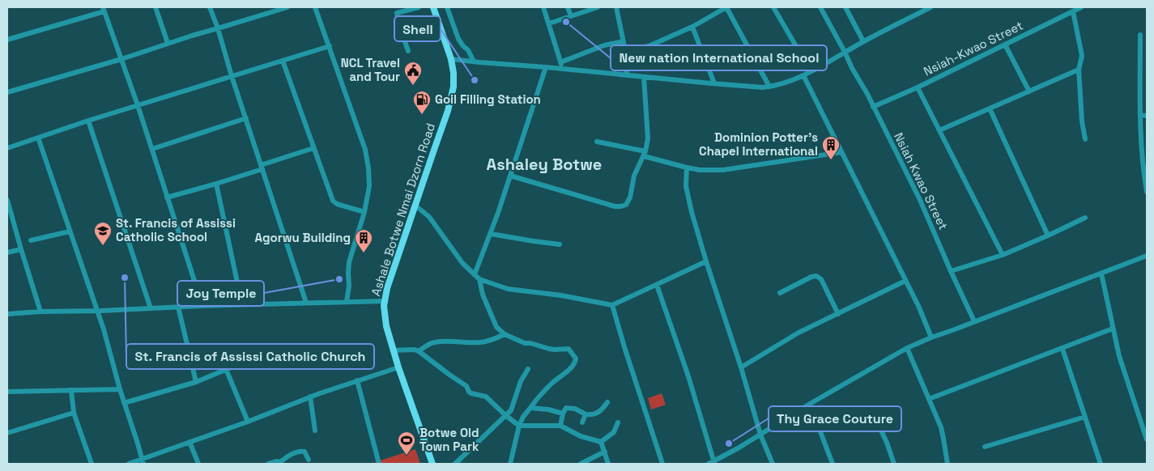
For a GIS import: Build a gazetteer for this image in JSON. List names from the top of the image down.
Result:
{
  "streets": {
    "main road": ["Ashale Botwe Nmai Dzorn Road"],
    "street": ["Nsiah-Kwao Street", "Nsiah Kwao Street"]
  },
  "crossings": [
    ["Nsiah-Kwao Street", "Nsiah Kwao Street"]
  ],
  "districts": ["Ashaley Botwe"],
  "places": {
    "other": [
      "New nation International School",
      "Shell",
      "St. Francis of Assissi Catholic Church",
      "Joy Temple",
      "Thy Grace Couture"
    ],
    "public building": ["NCL Travel and Tour"],
    "fuel station": ["Goil Filling Station"],
    "building": ["Dominion Potter's Chapel International", "Agorwu Building"],
    "school or university": ["St. Francis of Assissi Catholic School"],
    "sports": ["Botwe Old Town Park"]
  }
}
